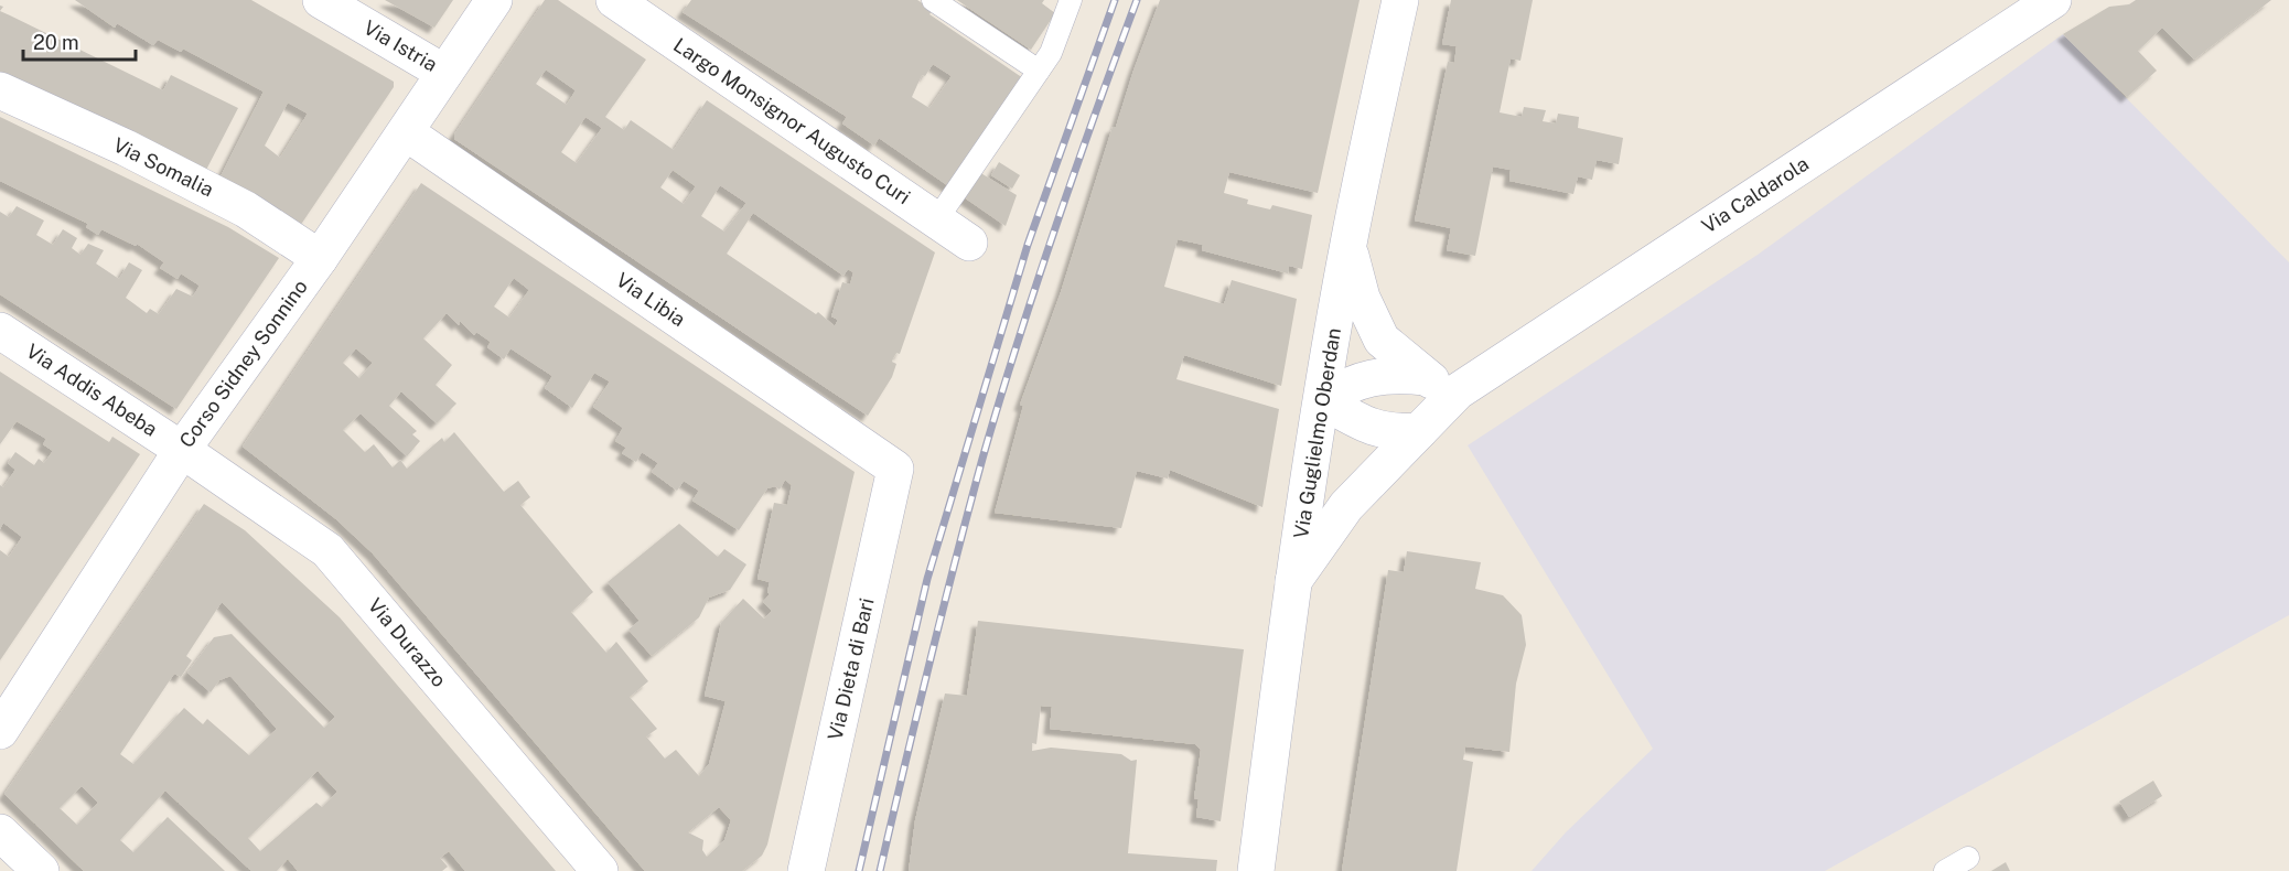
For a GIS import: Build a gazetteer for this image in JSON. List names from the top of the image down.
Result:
{
  "streets": {
    "street": [
      "Via Istria",
      "Largo Monsignor Augusto Curi",
      "Via Somalia",
      "Via Caldarola",
      "Via Libia",
      "Corso Sidney Sonnino",
      "Via Addis Abeba",
      "Via Guglielmo Oberdan",
      "Via Durazzo",
      "Via Dieta di Bari"
    ]
  },
  "crossings": [
    ["Via Istria", "Corso Sidney Sonnino"],
    ["Via Somalia", "Corso Sidney Sonnino"],
    ["Via Caldarola", "Via Guglielmo Oberdan"],
    ["Via Libia", "Corso Sidney Sonnino"],
    ["Via Libia", "Via Dieta di Bari"],
    ["Corso Sidney Sonnino", "Via Addis Abeba"],
    ["Corso Sidney Sonnino", "Via Durazzo"],
    ["Via Addis Abeba", "Via Durazzo"]
  ],
  "scale_bar": "20 m"
}
